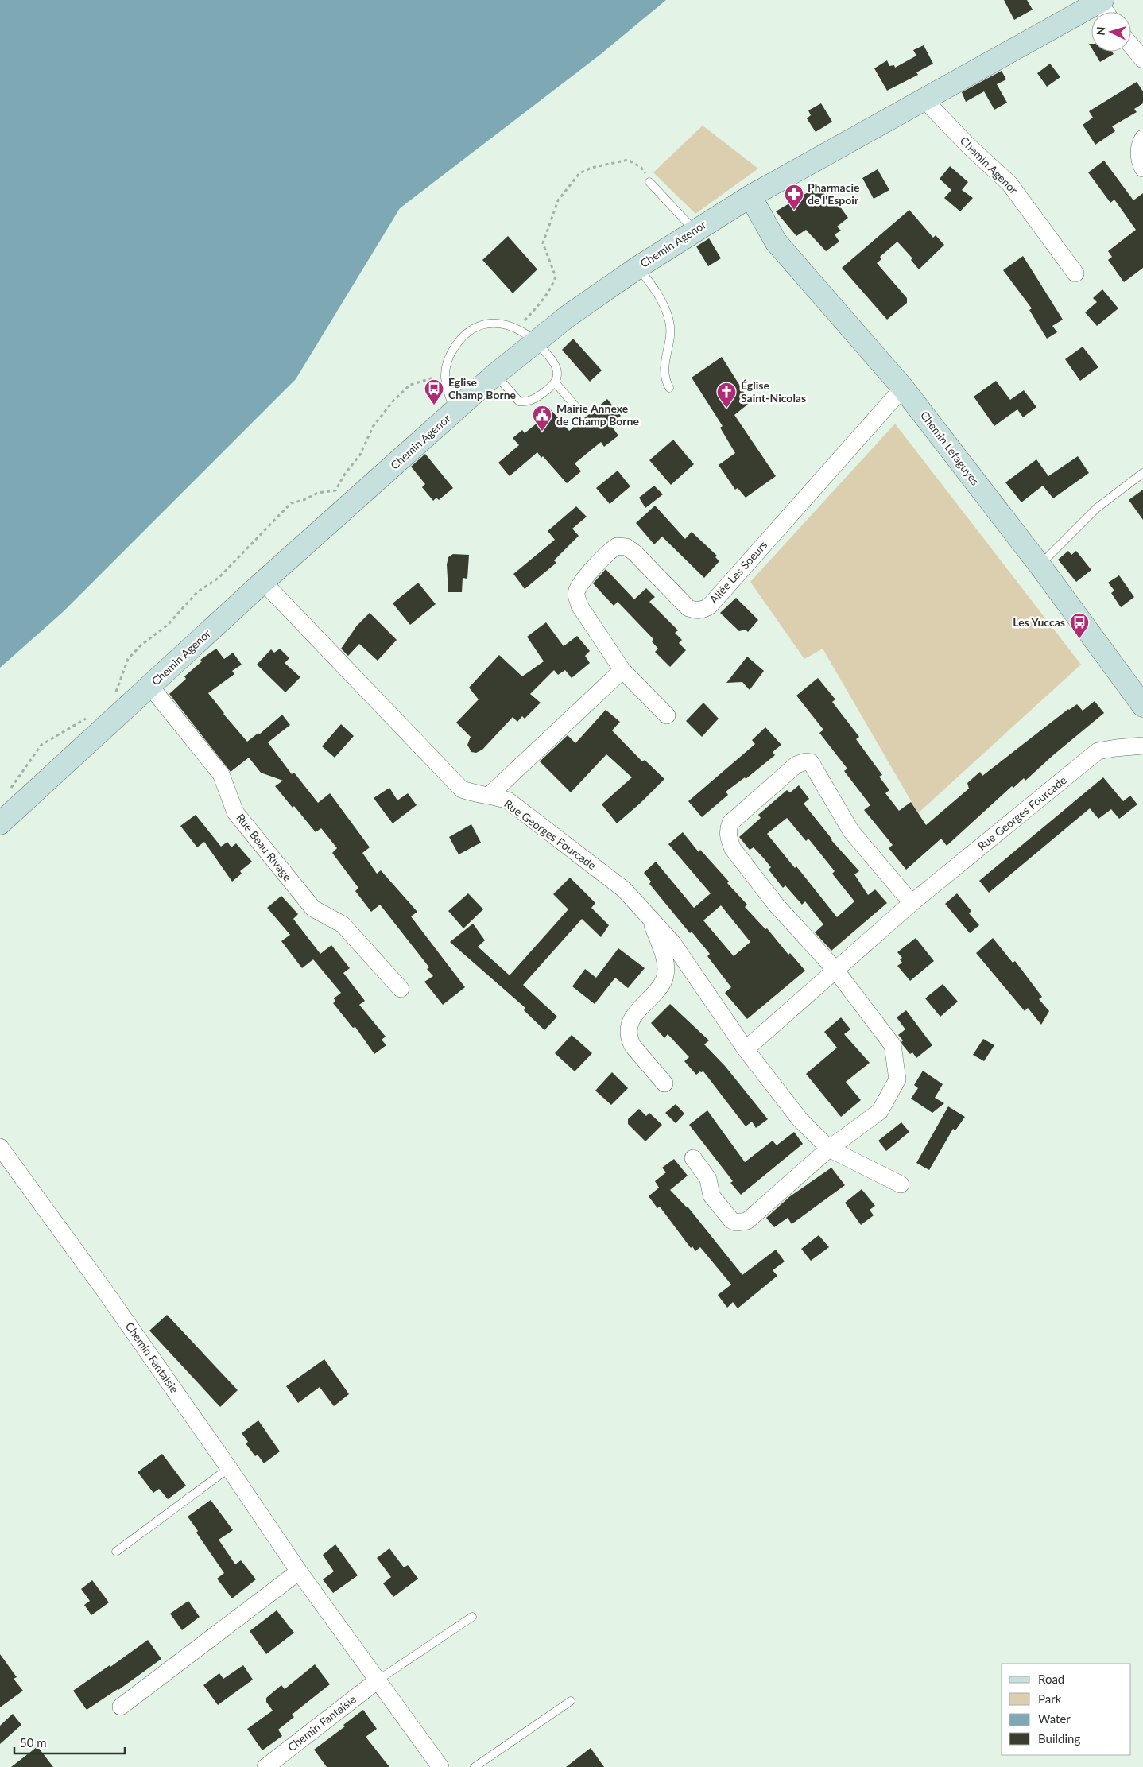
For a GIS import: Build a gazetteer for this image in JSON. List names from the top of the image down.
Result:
{
  "streets": {
    "main road": ["Chemin Agenor", "Chemin Lefaguyes"],
    "street": [
      "Allée Les Soeurs",
      "Rue Georges Fourcade",
      "Rue Beau Rivage",
      "Chemin Fantaisie"
    ]
  },
  "crossings": [
    ["Chemin Agenor", "Chemin Lefaguyes"],
    ["Chemin Agenor", "Rue Georges Fourcade"],
    ["Chemin Agenor", "Rue Beau Rivage"],
    ["Chemin Lefaguyes", "Allée Les Soeurs"]
  ],
  "places": {
    "pharmacy": ["Pharmacie de l'Espoir"],
    "bus stop": ["Eglise Champ Borne", "Les Yuccas"],
    "church": ["Église Saint-Nicolas"],
    "public building": ["Mairie Annexe de Champ Borne"]
  },
  "legend": [
    "Road",
    "Park",
    "Water",
    "Building"
  ],
  "scale_bar": "50 m",
  "north": "left"
}
